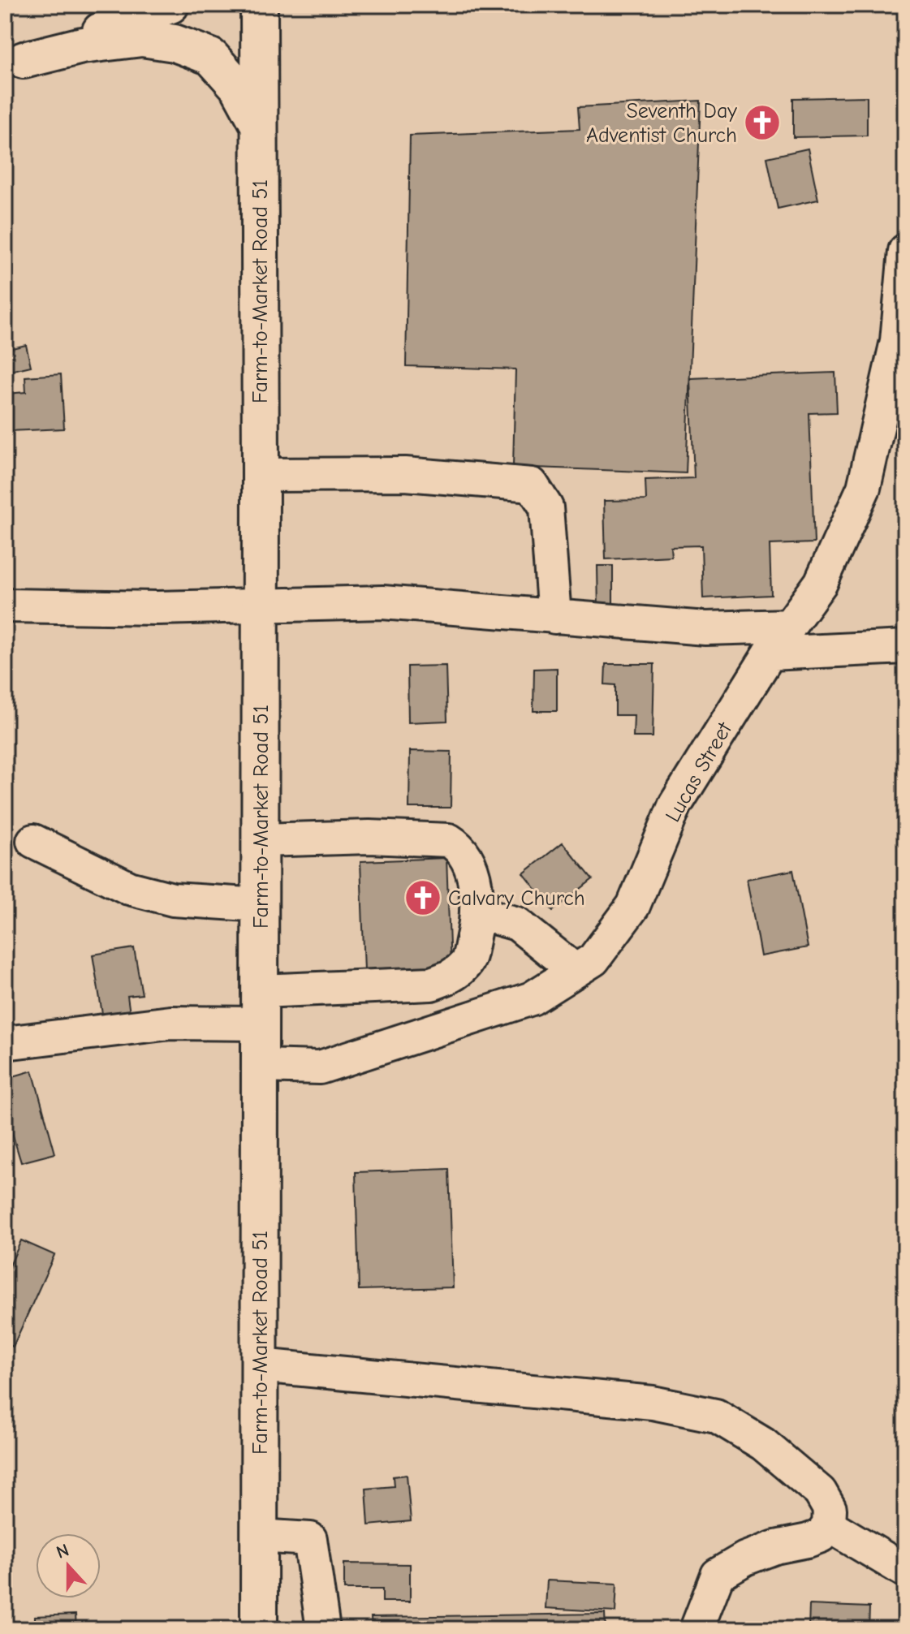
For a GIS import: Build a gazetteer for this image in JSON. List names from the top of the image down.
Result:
{
  "streets": {
    "main road": ["Farm-to-Market Road 51"],
    "street": ["Lucas Street"]
  },
  "crossings": [
    ["Farm-to-Market Road 51", "Lucas Street"]
  ],
  "places": {
    "church": ["Seventh Day Adventist Church", "Calvary Church"]
  },
  "north": "top"
}
